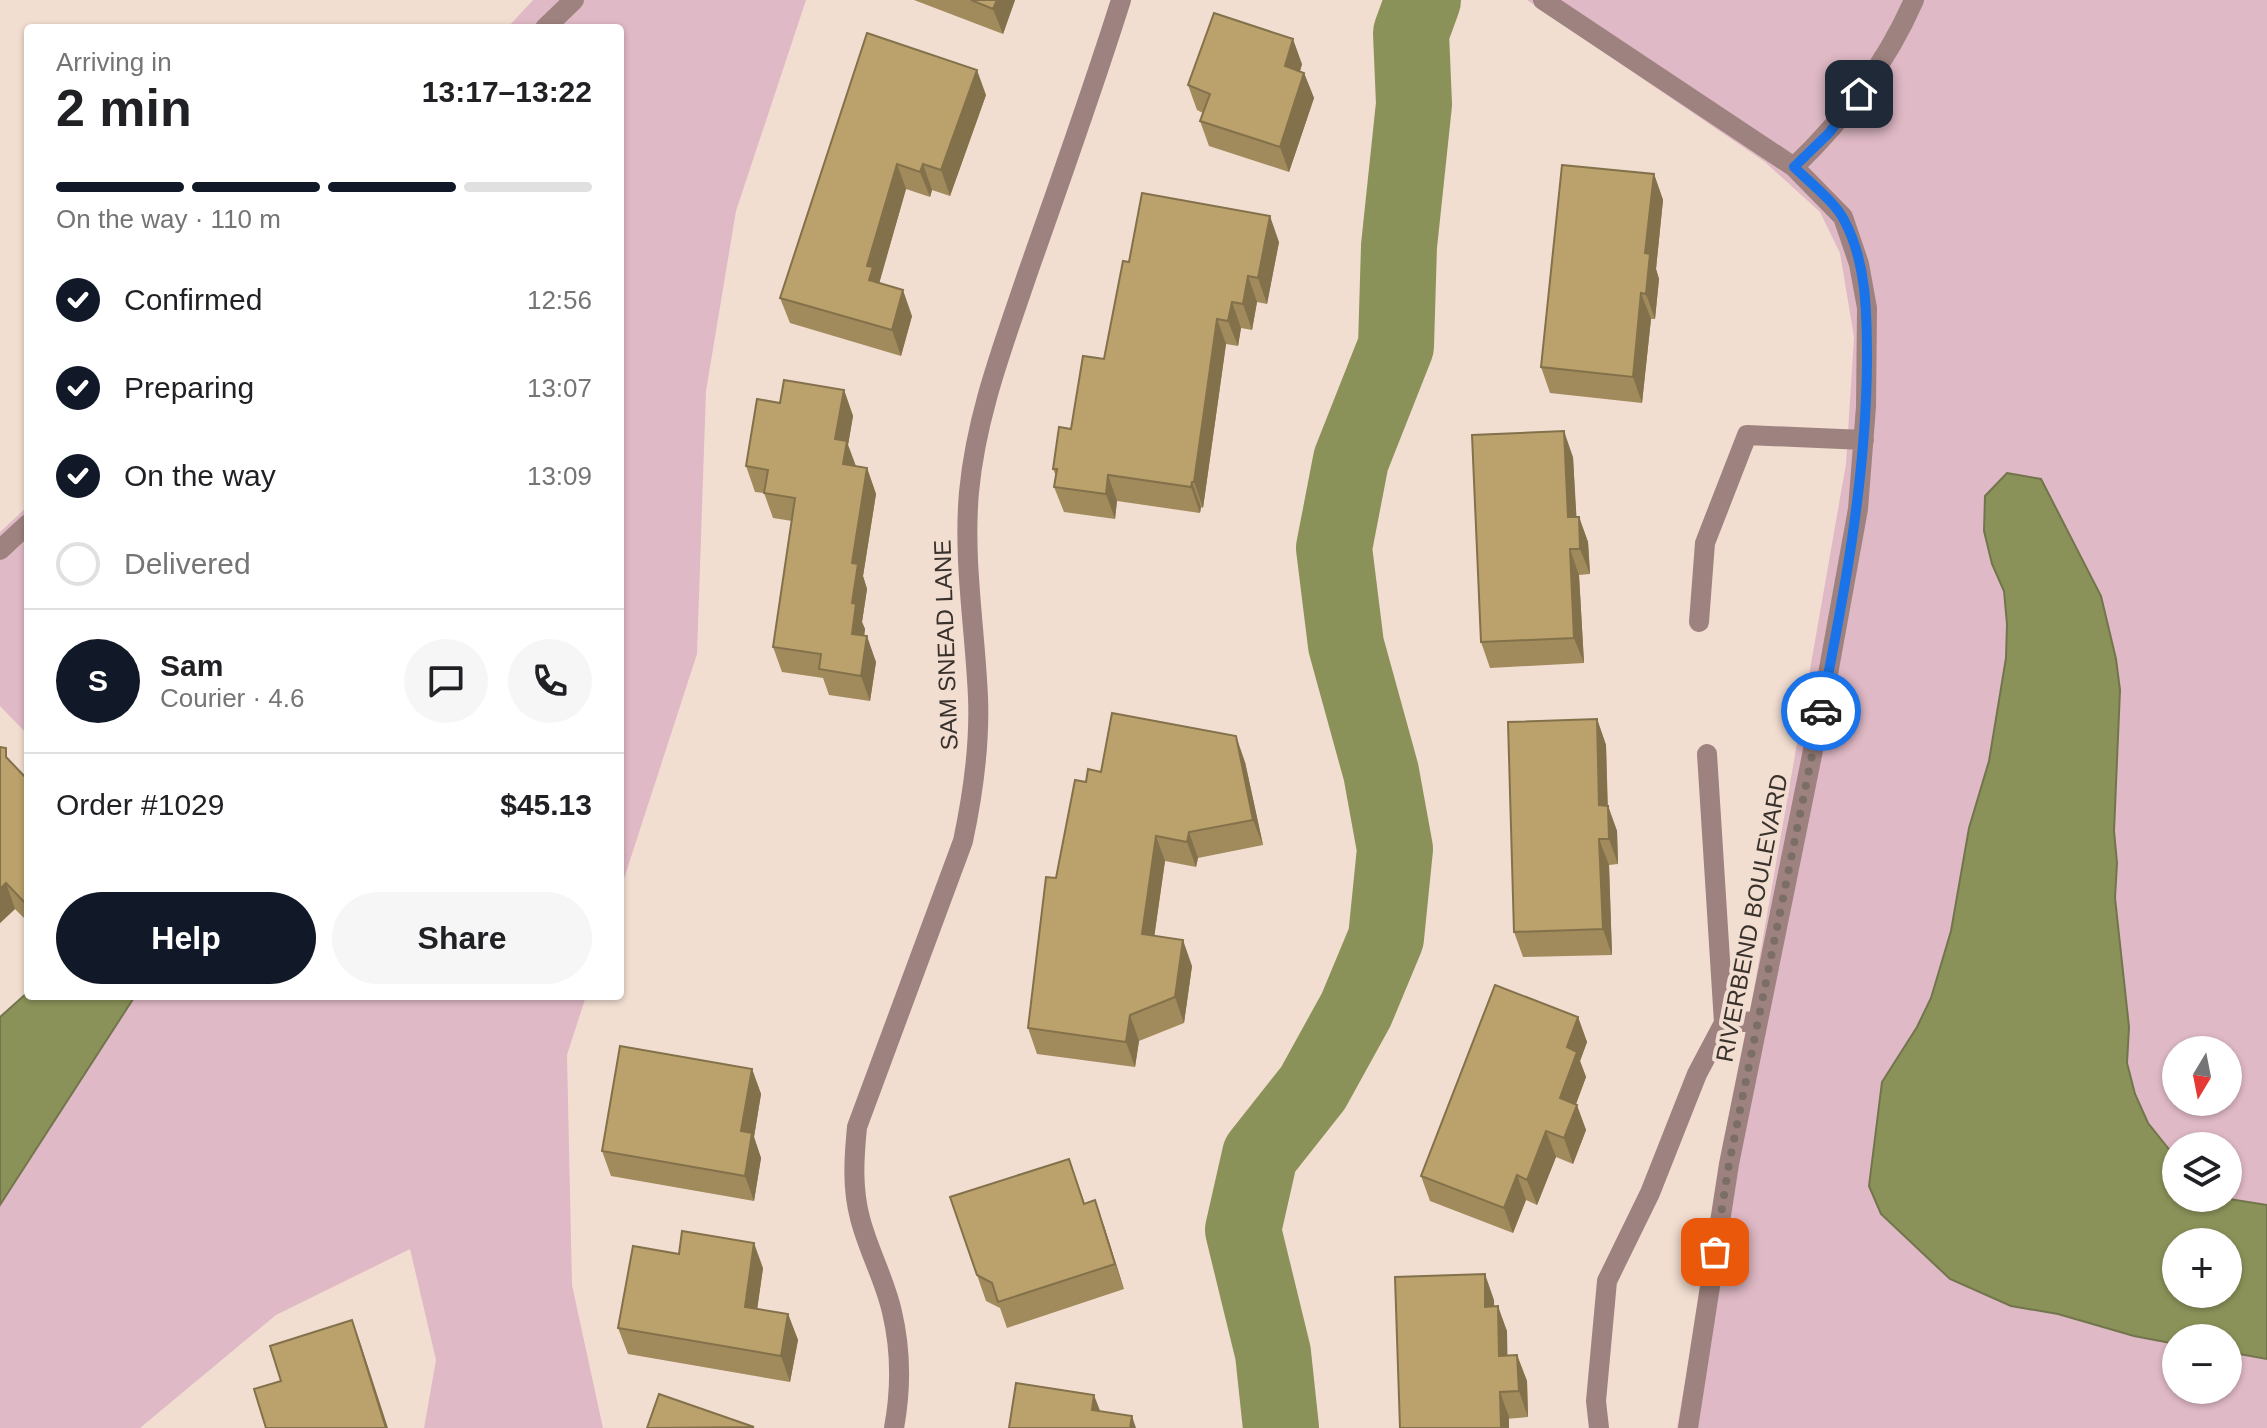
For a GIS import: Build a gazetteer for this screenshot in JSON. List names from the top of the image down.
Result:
{
  "streets": {
    "street": ["SAM SNEAD LANE", "RIVERBEND BOULEVARD"]
  },
  "north": "bottom",
  "page": {
    "heading": ["2 min", "Arriving in", "13:17–13:22"],
    "panel": [
      "Sam",
      "Courier · 4.6",
      "Order #1029",
      "$45.13"
    ],
    "bar": "On the way · 110 m",
    "list": [
      ["Confirmed", "12:56"],
      ["Preparing", "13:07"],
      ["On the way", "13:09"],
      "Delivered"
    ],
    "round": "S",
    "buttons": ["Help", "Share"],
    "map_buttons": ["+", "−"]
  }
}
